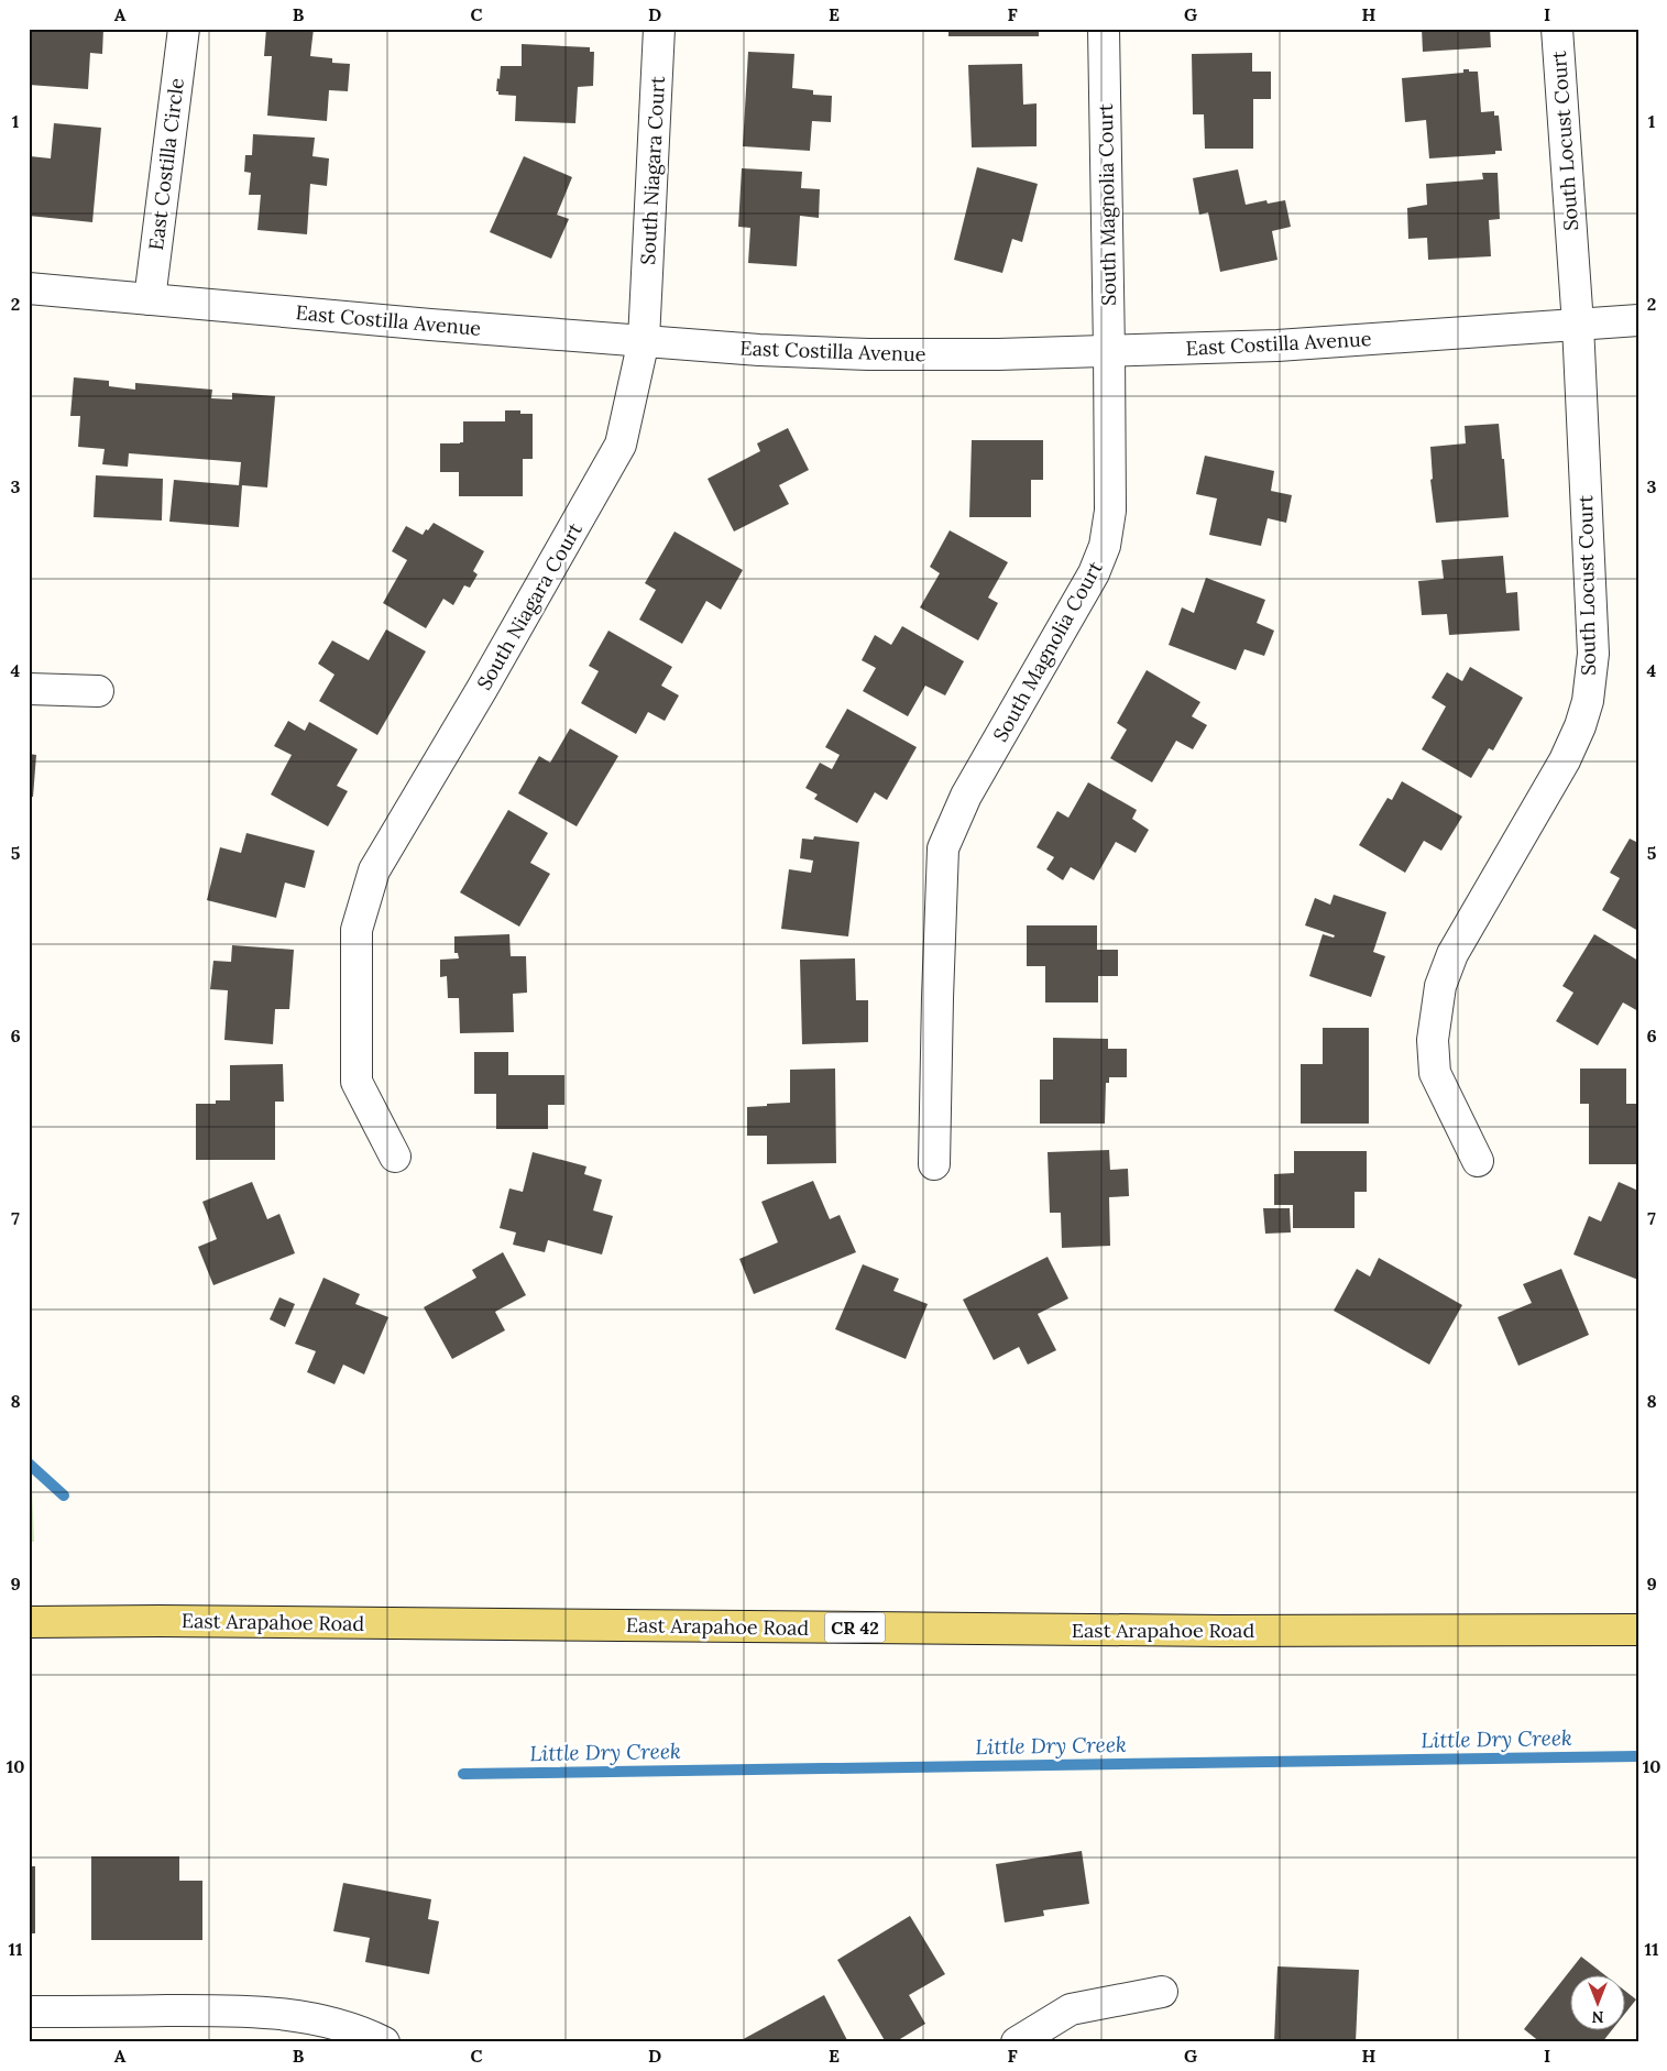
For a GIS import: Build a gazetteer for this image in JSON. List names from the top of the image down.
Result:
{
  "streets": {
    "main road": ["East Arapahoe Road", "CR 42"],
    "street": [
      "South Locust Court",
      "East Costilla Circle",
      "South Niagara Court",
      "South Magnolia Court",
      "East Costilla Avenue"
    ]
  },
  "crossings": [
    ["South Locust Court", "East Costilla Avenue"],
    ["East Costilla Circle", "East Costilla Avenue"],
    ["South Niagara Court", "East Costilla Avenue"],
    ["South Magnolia Court", "East Costilla Avenue"]
  ],
  "water": ["Little Dry Creek"],
  "north": "bottom",
  "grid": {
    "columns": [
      "A",
      "B",
      "C",
      "D",
      "E",
      "F",
      "G",
      "H",
      "I"
    ],
    "rows": [
      "1",
      "2",
      "3",
      "4",
      "5",
      "6",
      "7",
      "8",
      "9",
      "10",
      "11"
    ]
  }
}
